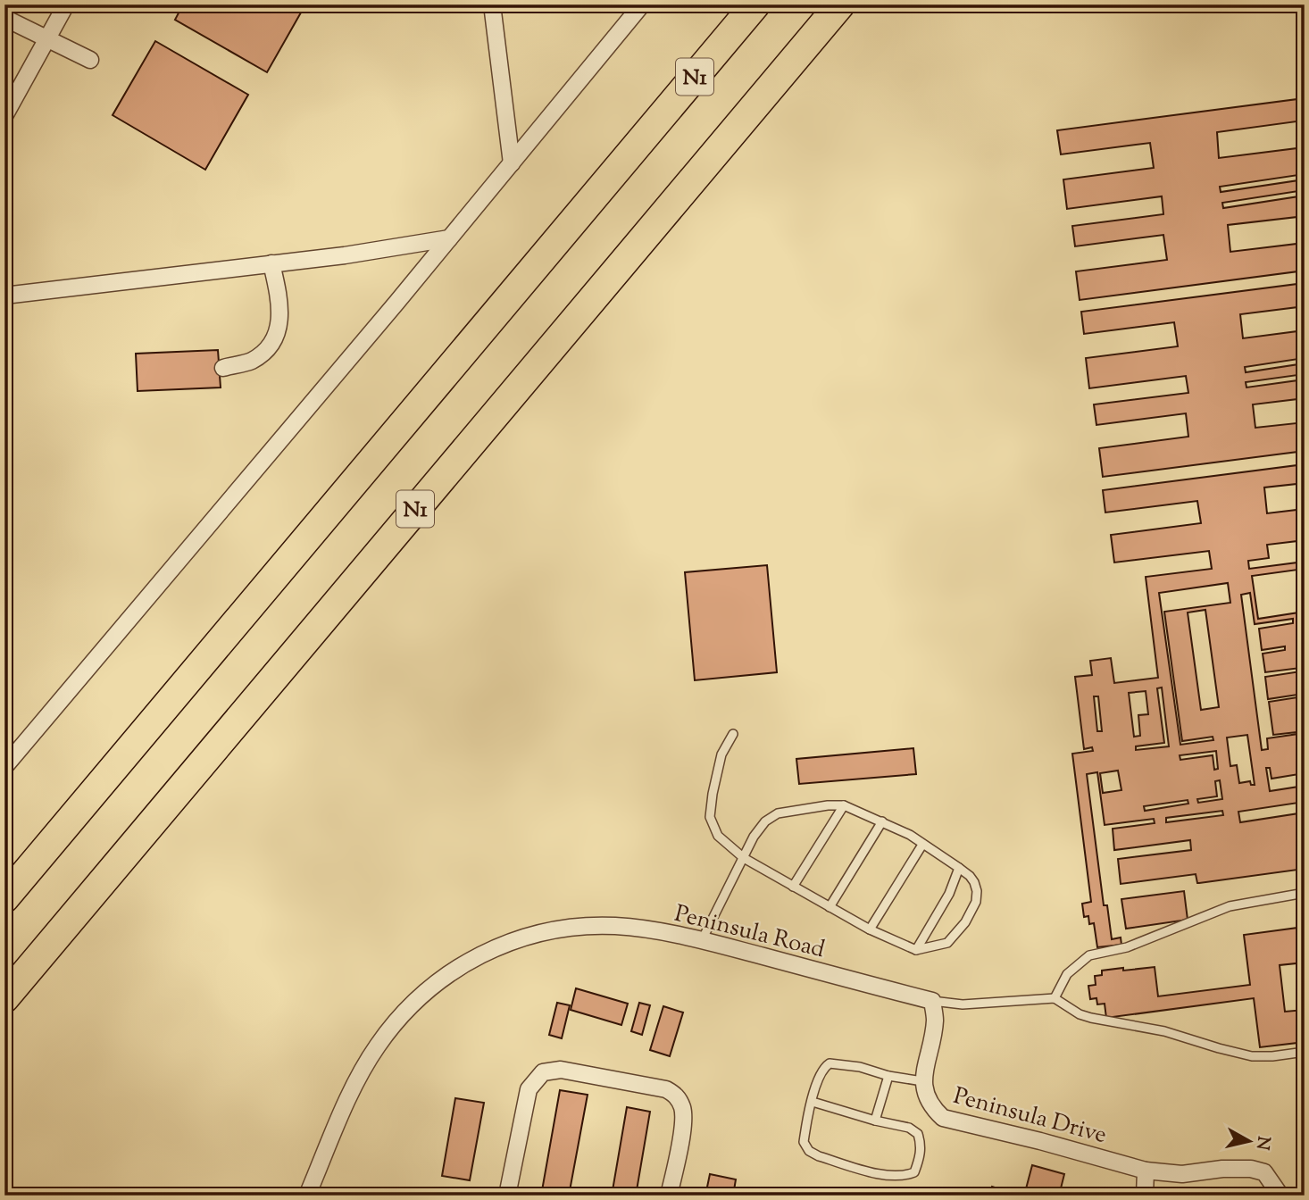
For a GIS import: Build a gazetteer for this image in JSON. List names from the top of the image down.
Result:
{
  "streets": {
    "highway": ["N1"],
    "street": ["Peninsula Road", "Peninsula Drive"]
  },
  "north": "right"
}
